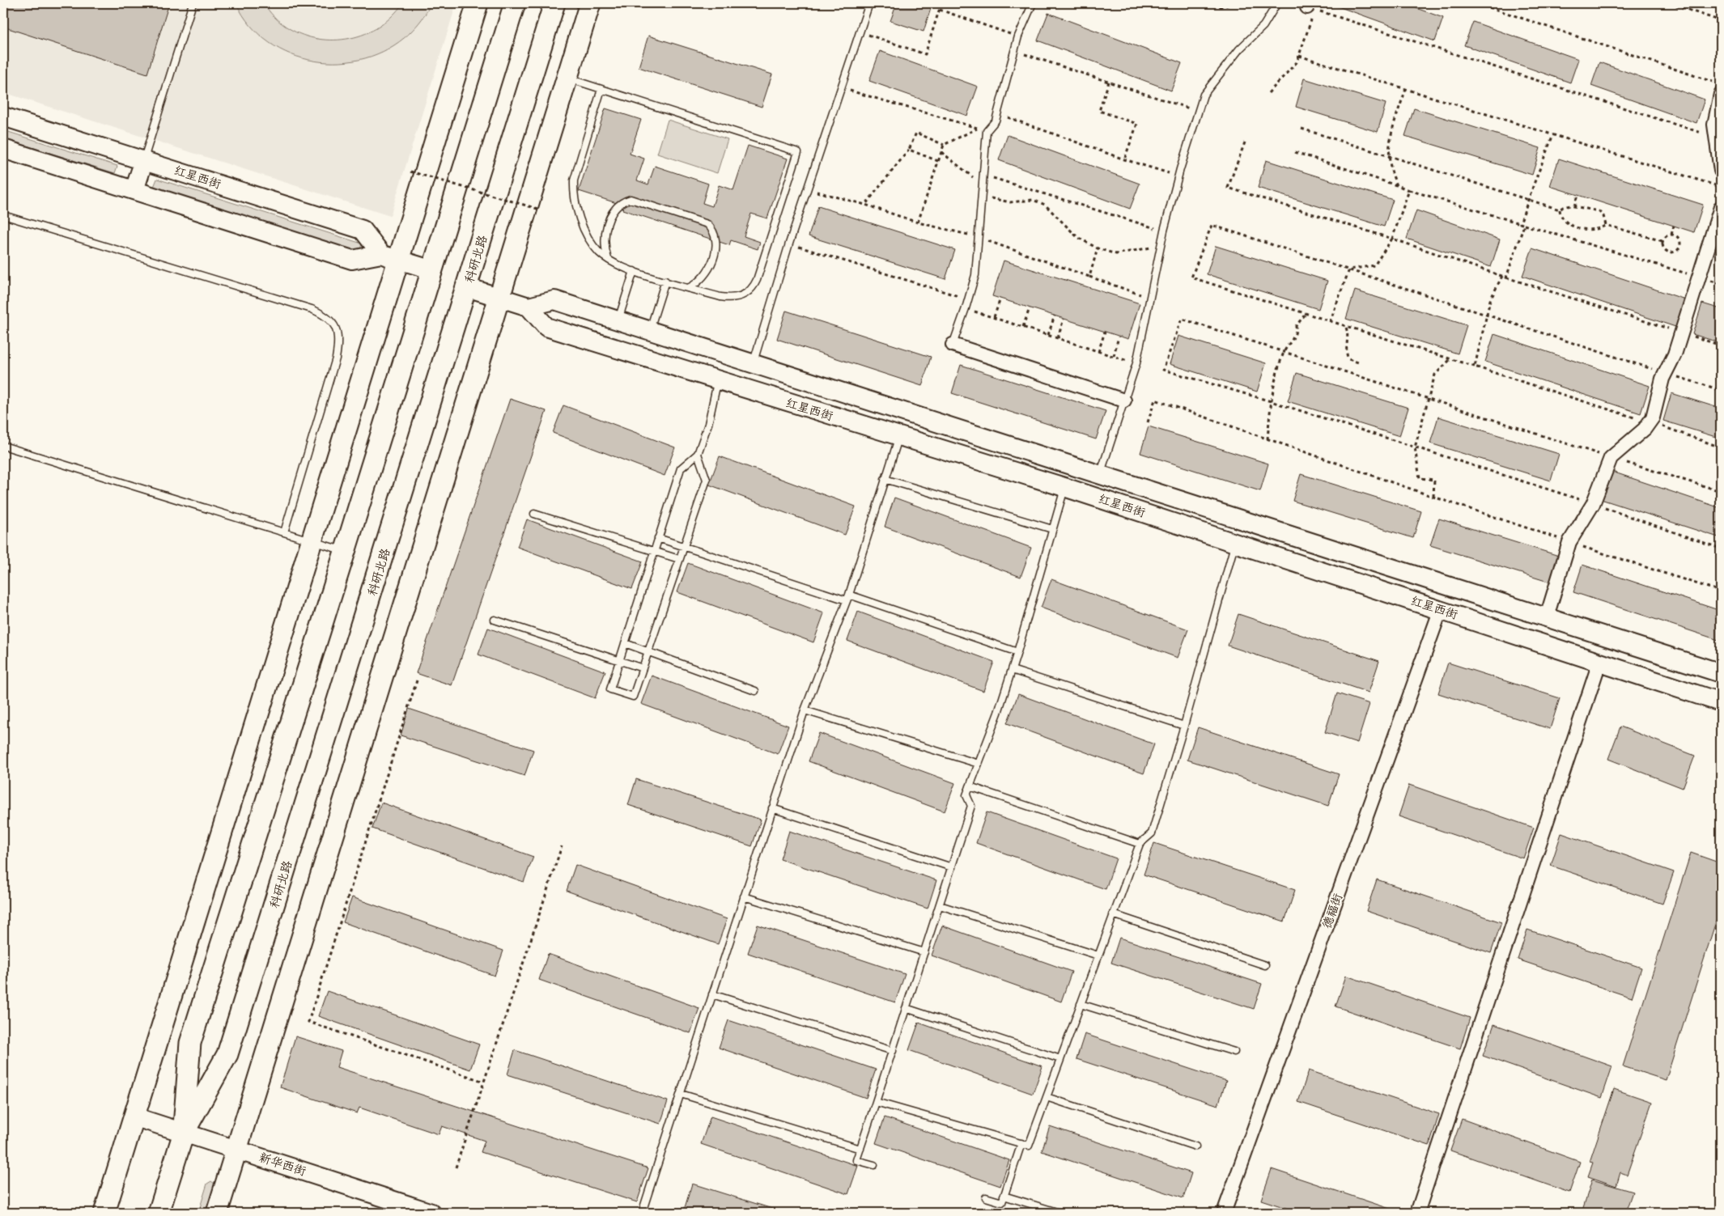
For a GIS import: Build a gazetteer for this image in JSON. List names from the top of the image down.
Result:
{
  "streets": {
    "main road": ["红星西街", "科研北路", "新华西街"],
    "street": ["德福街"]
  },
  "crossings": [
    ["红星西街", "德福街"],
    ["科研北路", "新华西街"]
  ]
}
